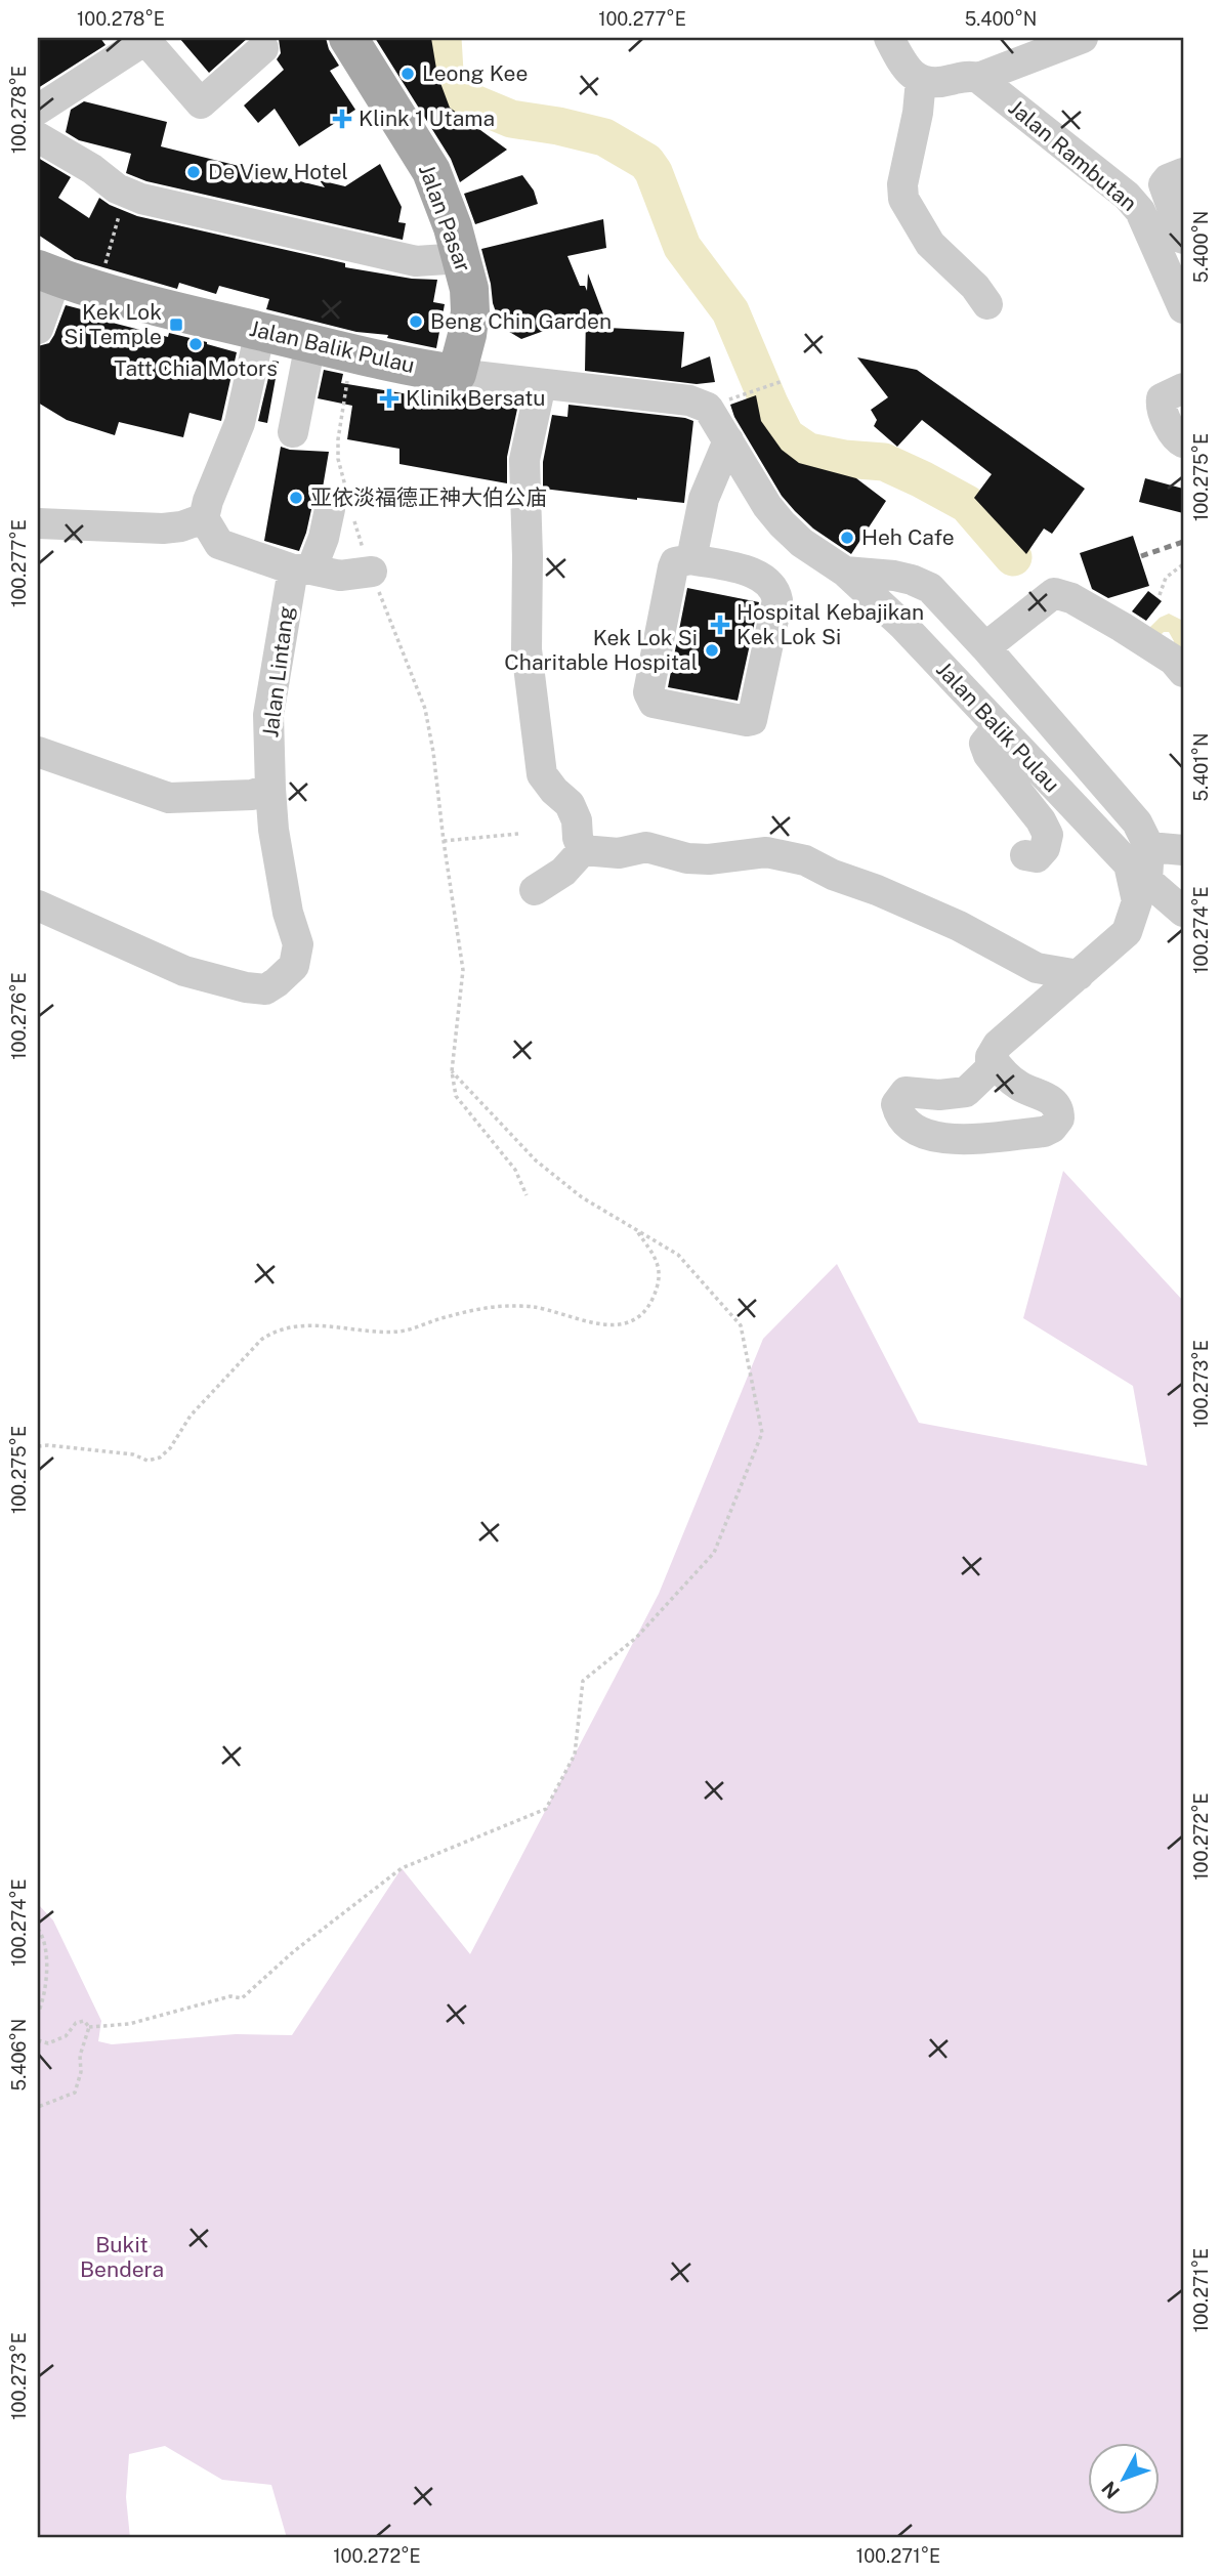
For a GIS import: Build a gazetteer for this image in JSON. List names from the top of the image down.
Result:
{
  "streets": {
    "main road": ["Jalan Pasar", "Jalan Balik Pulau"],
    "street": ["Jalan Rambutan", "Jalan Lintang"]
  },
  "crossings": [
    ["Jalan Pasar", "Jalan Balik Pulau"]
  ],
  "parks": ["Bukit Bendera"],
  "places": {
    "other": [
      "Leong Kee",
      "De View Hotel",
      "Beng Chin Garden",
      "Tatt Chia Motors",
      "亚依淡福德正神大伯公庙",
      "Heh Cafe",
      "Kek Lok Si Charitable Hospital"
    ],
    "health": ["Klink 1 Utama", "Klinik Bersatu", "Hospital Kebajikan Kek Lok Si"],
    "transit": ["Kek Lok Si Temple"]
  },
  "north": "bottom left",
  "coordinates": [
    "100.278°E",
    "100.277°E",
    "5.400°N",
    "100.275°E",
    "5.401°N",
    "100.274°E",
    "100.276°E",
    "100.273°E",
    "100.272°E",
    "5.406°N",
    "100.271°E"
  ]
}
